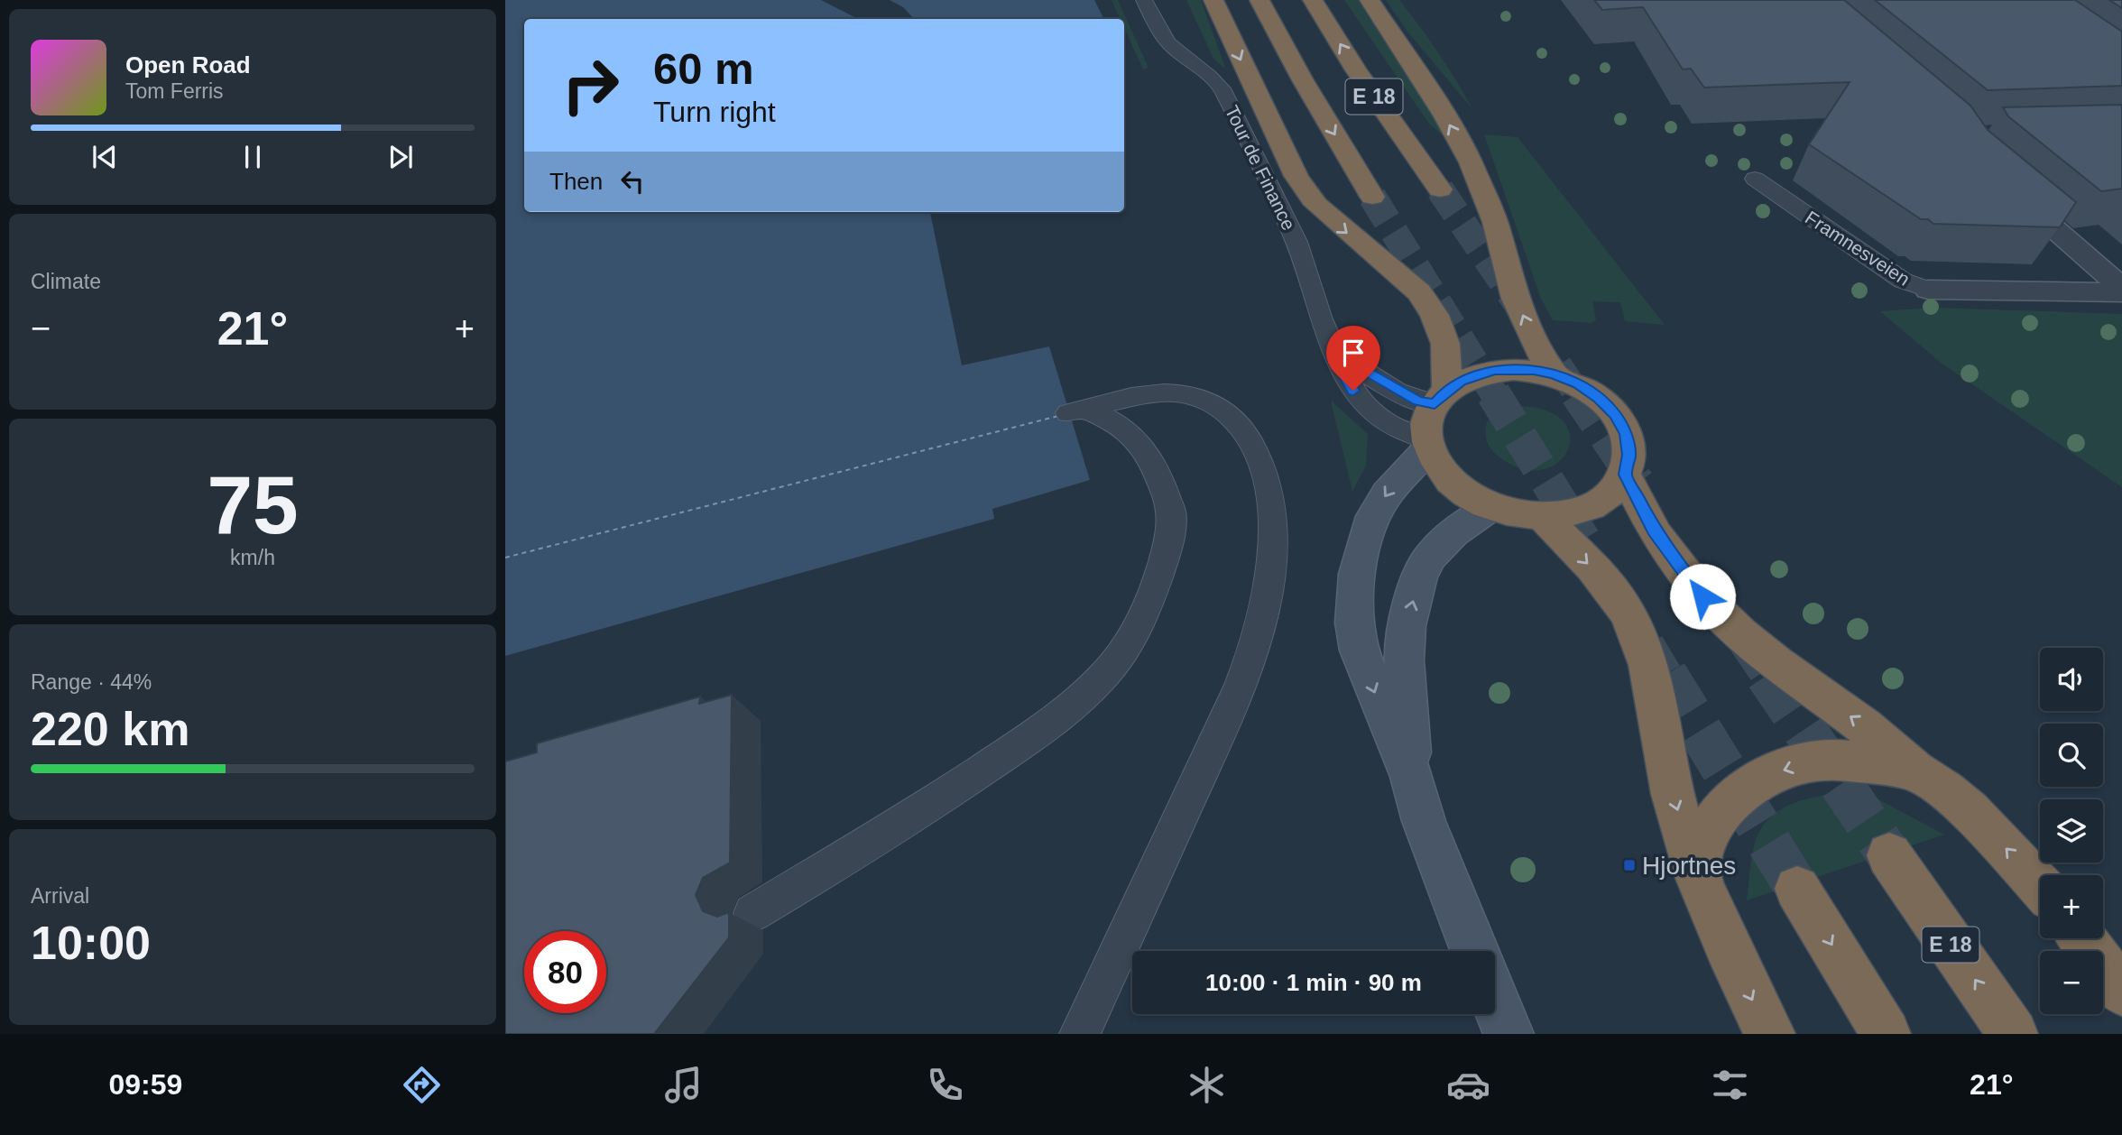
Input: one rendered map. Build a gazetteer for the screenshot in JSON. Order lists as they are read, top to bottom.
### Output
{
  "streets": {
    "highway": ["E 18"],
    "street": ["Framnesveien"],
    "lane": ["Tour de Finance"]
  },
  "places": {
    "transit": ["Hjortnes"]
  },
  "page": {
    "turn": ["60 m", "Turn right"],
    "song": ["Open Road", "Tom Ferris"],
    "then": "Then",
    "tile": [
      "Climate",
      ["75", "km/h"],
      ["Range · 44%", "220 km"],
      ["Arrival", "10:00"]
    ],
    "heat": ["−", "21°", "+"],
    "map_buttons": ["+", "−"],
    "limit": "80",
    "trip": "10:00 · 1 min · 90 m",
    "tabs": ["09:59", "21°"]
  }
}
